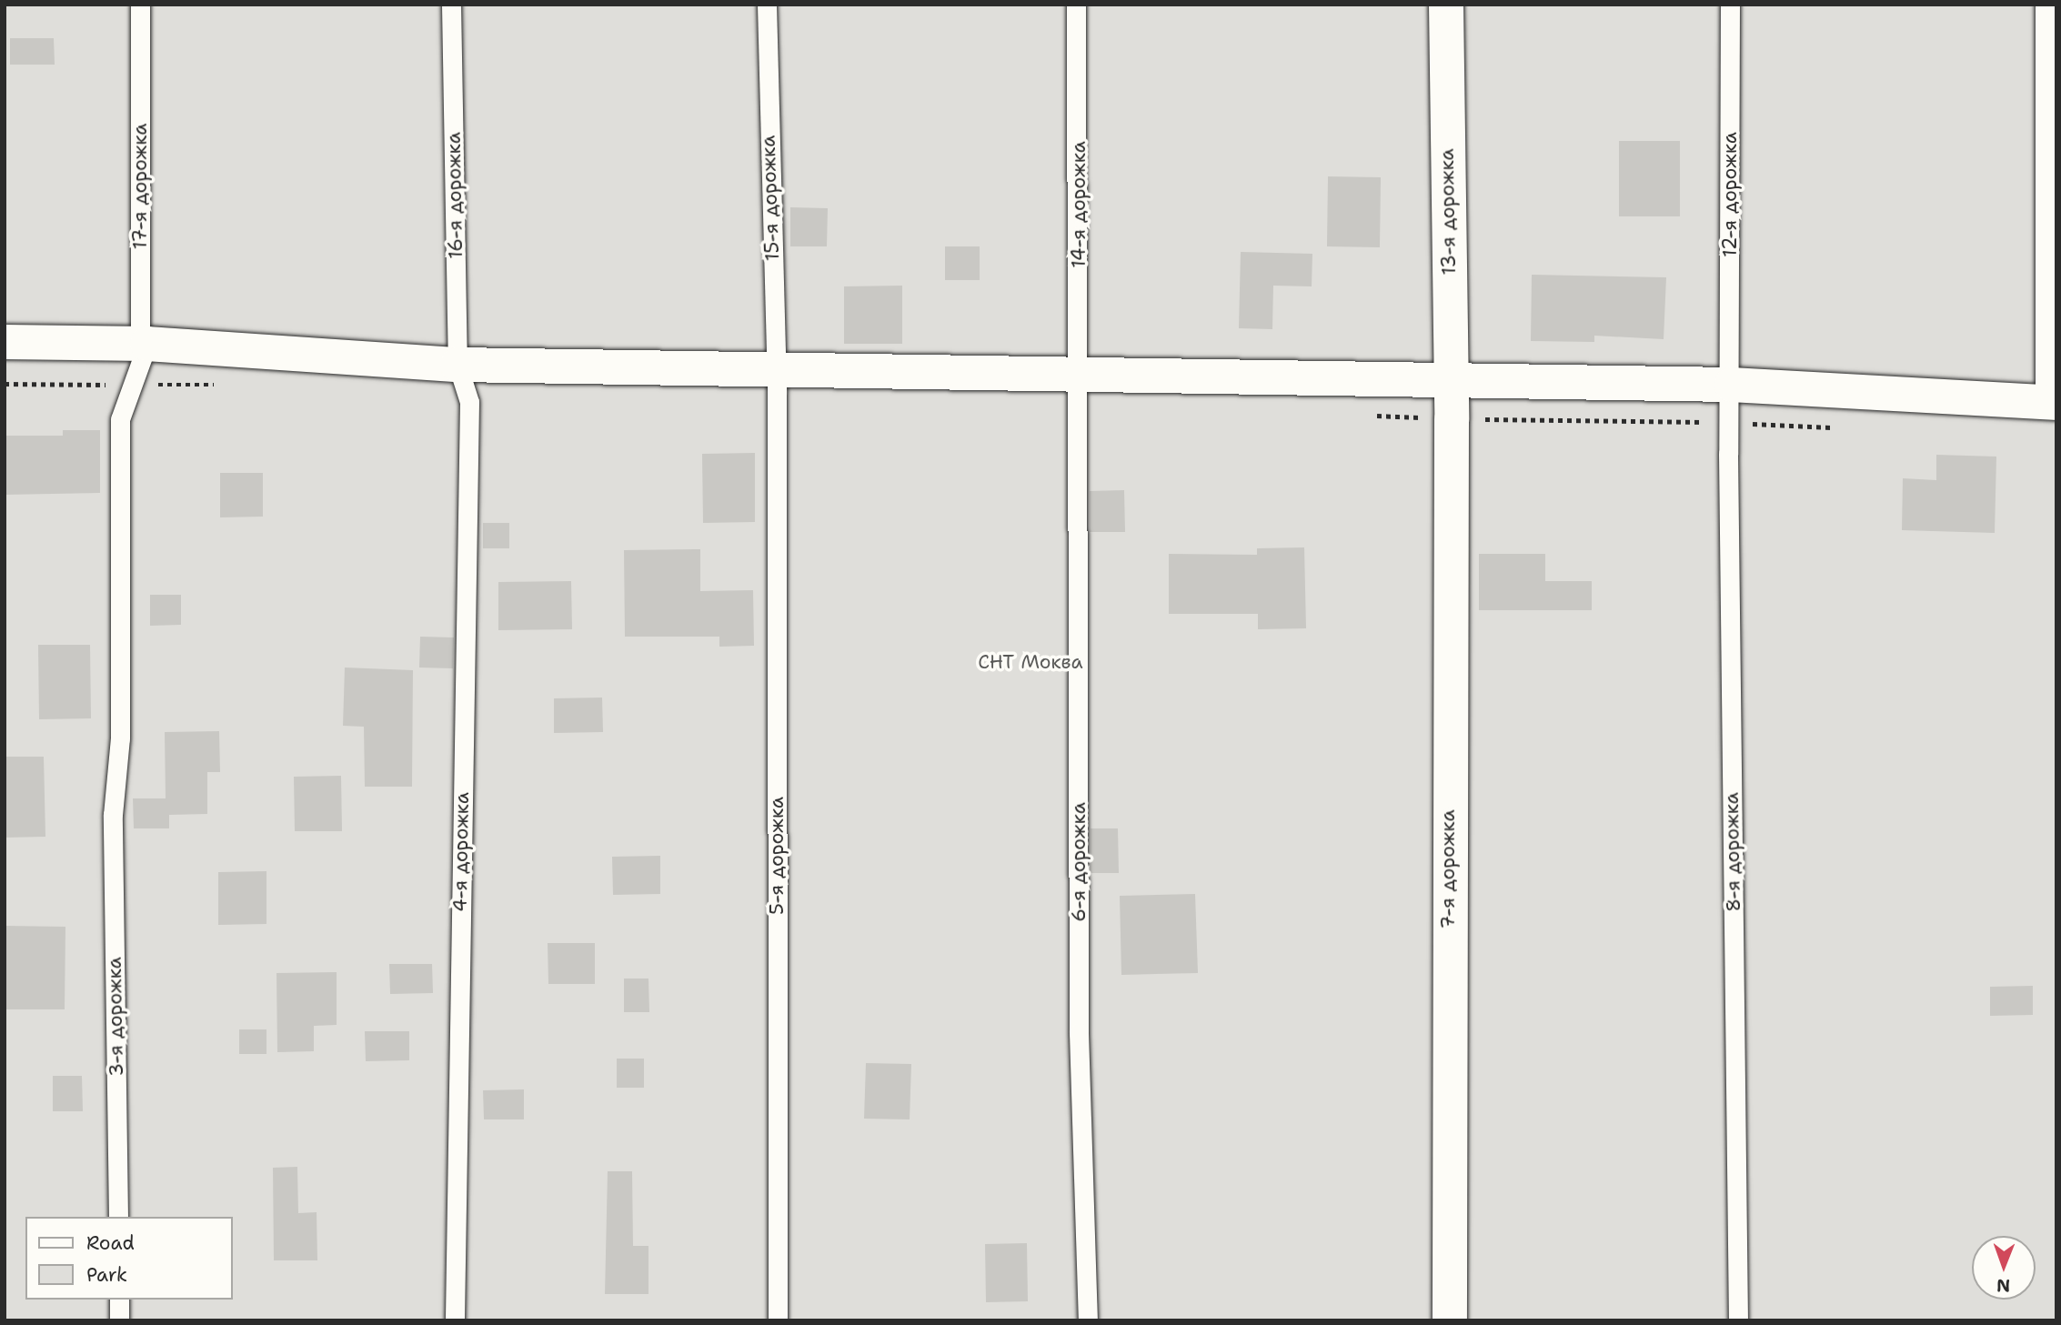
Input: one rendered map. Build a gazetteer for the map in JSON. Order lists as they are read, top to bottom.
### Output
{
  "streets": {
    "street": ["13-я дорожка", "7-я дорожка"],
    "lane": [
      "17-я дорожка",
      "12-я дорожка",
      "16-я дорожка",
      "15-я дорожка",
      "14-я дорожка",
      "4-я дорожка",
      "8-я дорожка",
      "5-я дорожка",
      "6-я дорожка",
      "3-я дорожка"
    ]
  },
  "crossings": [
    ["17-я дорожка", "3-я дорожка"],
    ["12-я дорожка", "8-я дорожка"],
    ["16-я дорожка", "4-я дорожка"],
    ["15-я дорожка", "5-я дорожка"],
    ["14-я дорожка", "6-я дорожка"],
    ["13-я дорожка", "7-я дорожка"]
  ],
  "parks": ["СНТ Моква"],
  "legend": ["Road", "Park"],
  "north": "bottom"
}
